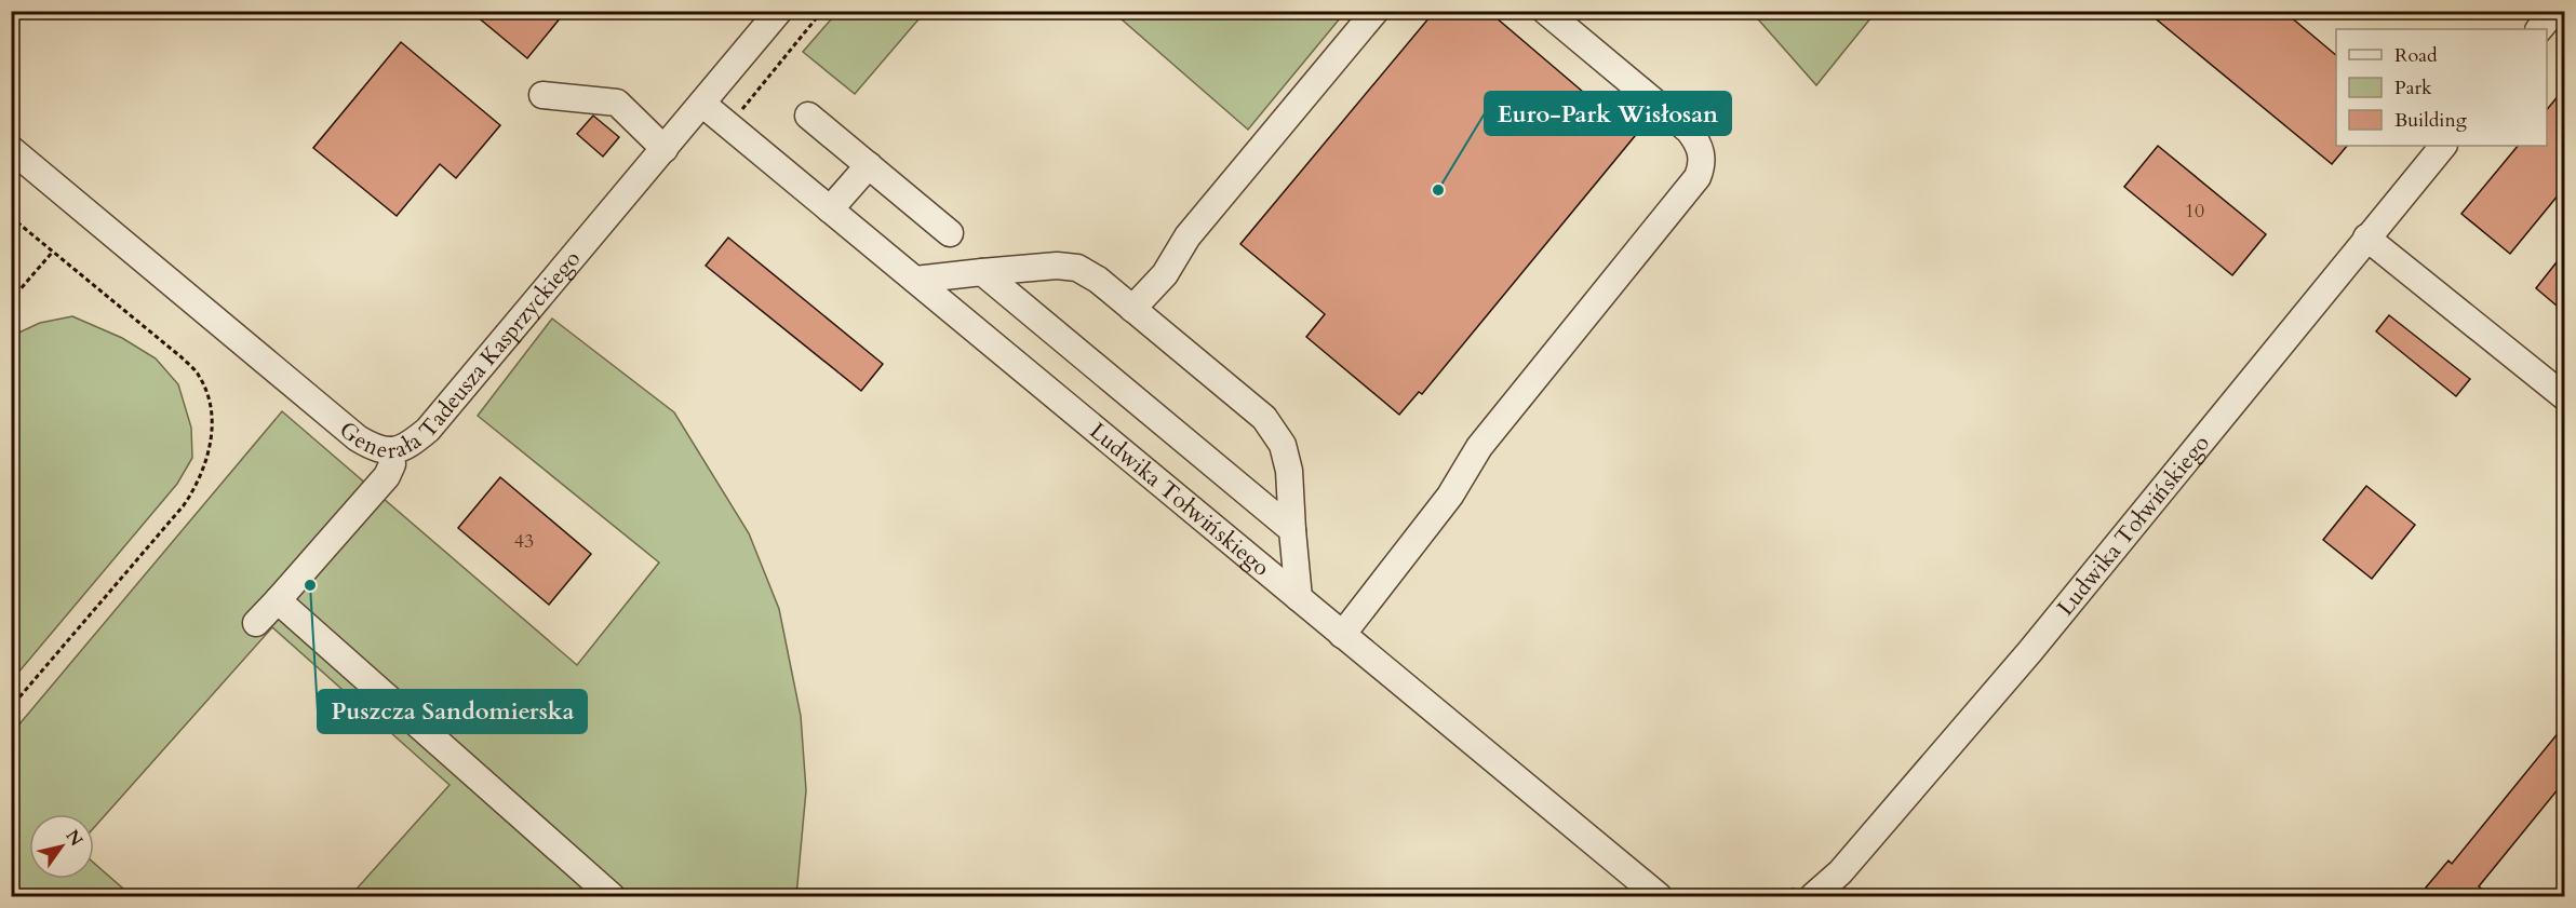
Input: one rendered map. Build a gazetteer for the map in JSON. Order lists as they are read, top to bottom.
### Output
{
  "streets": {
    "street": ["Generała Tadeusza Kasprzyckiego", "Ludwika Tołwińskiego"]
  },
  "crossings": [
    ["Generała Tadeusza Kasprzyckiego", "Ludwika Tołwińskiego"]
  ],
  "places": ["Euro-Park Wisłosan", "Puszcza Sandomierska"],
  "house_numbers": ["10", "43"],
  "legend": ["Road", "Park", "Building"],
  "north": "top right"
}
